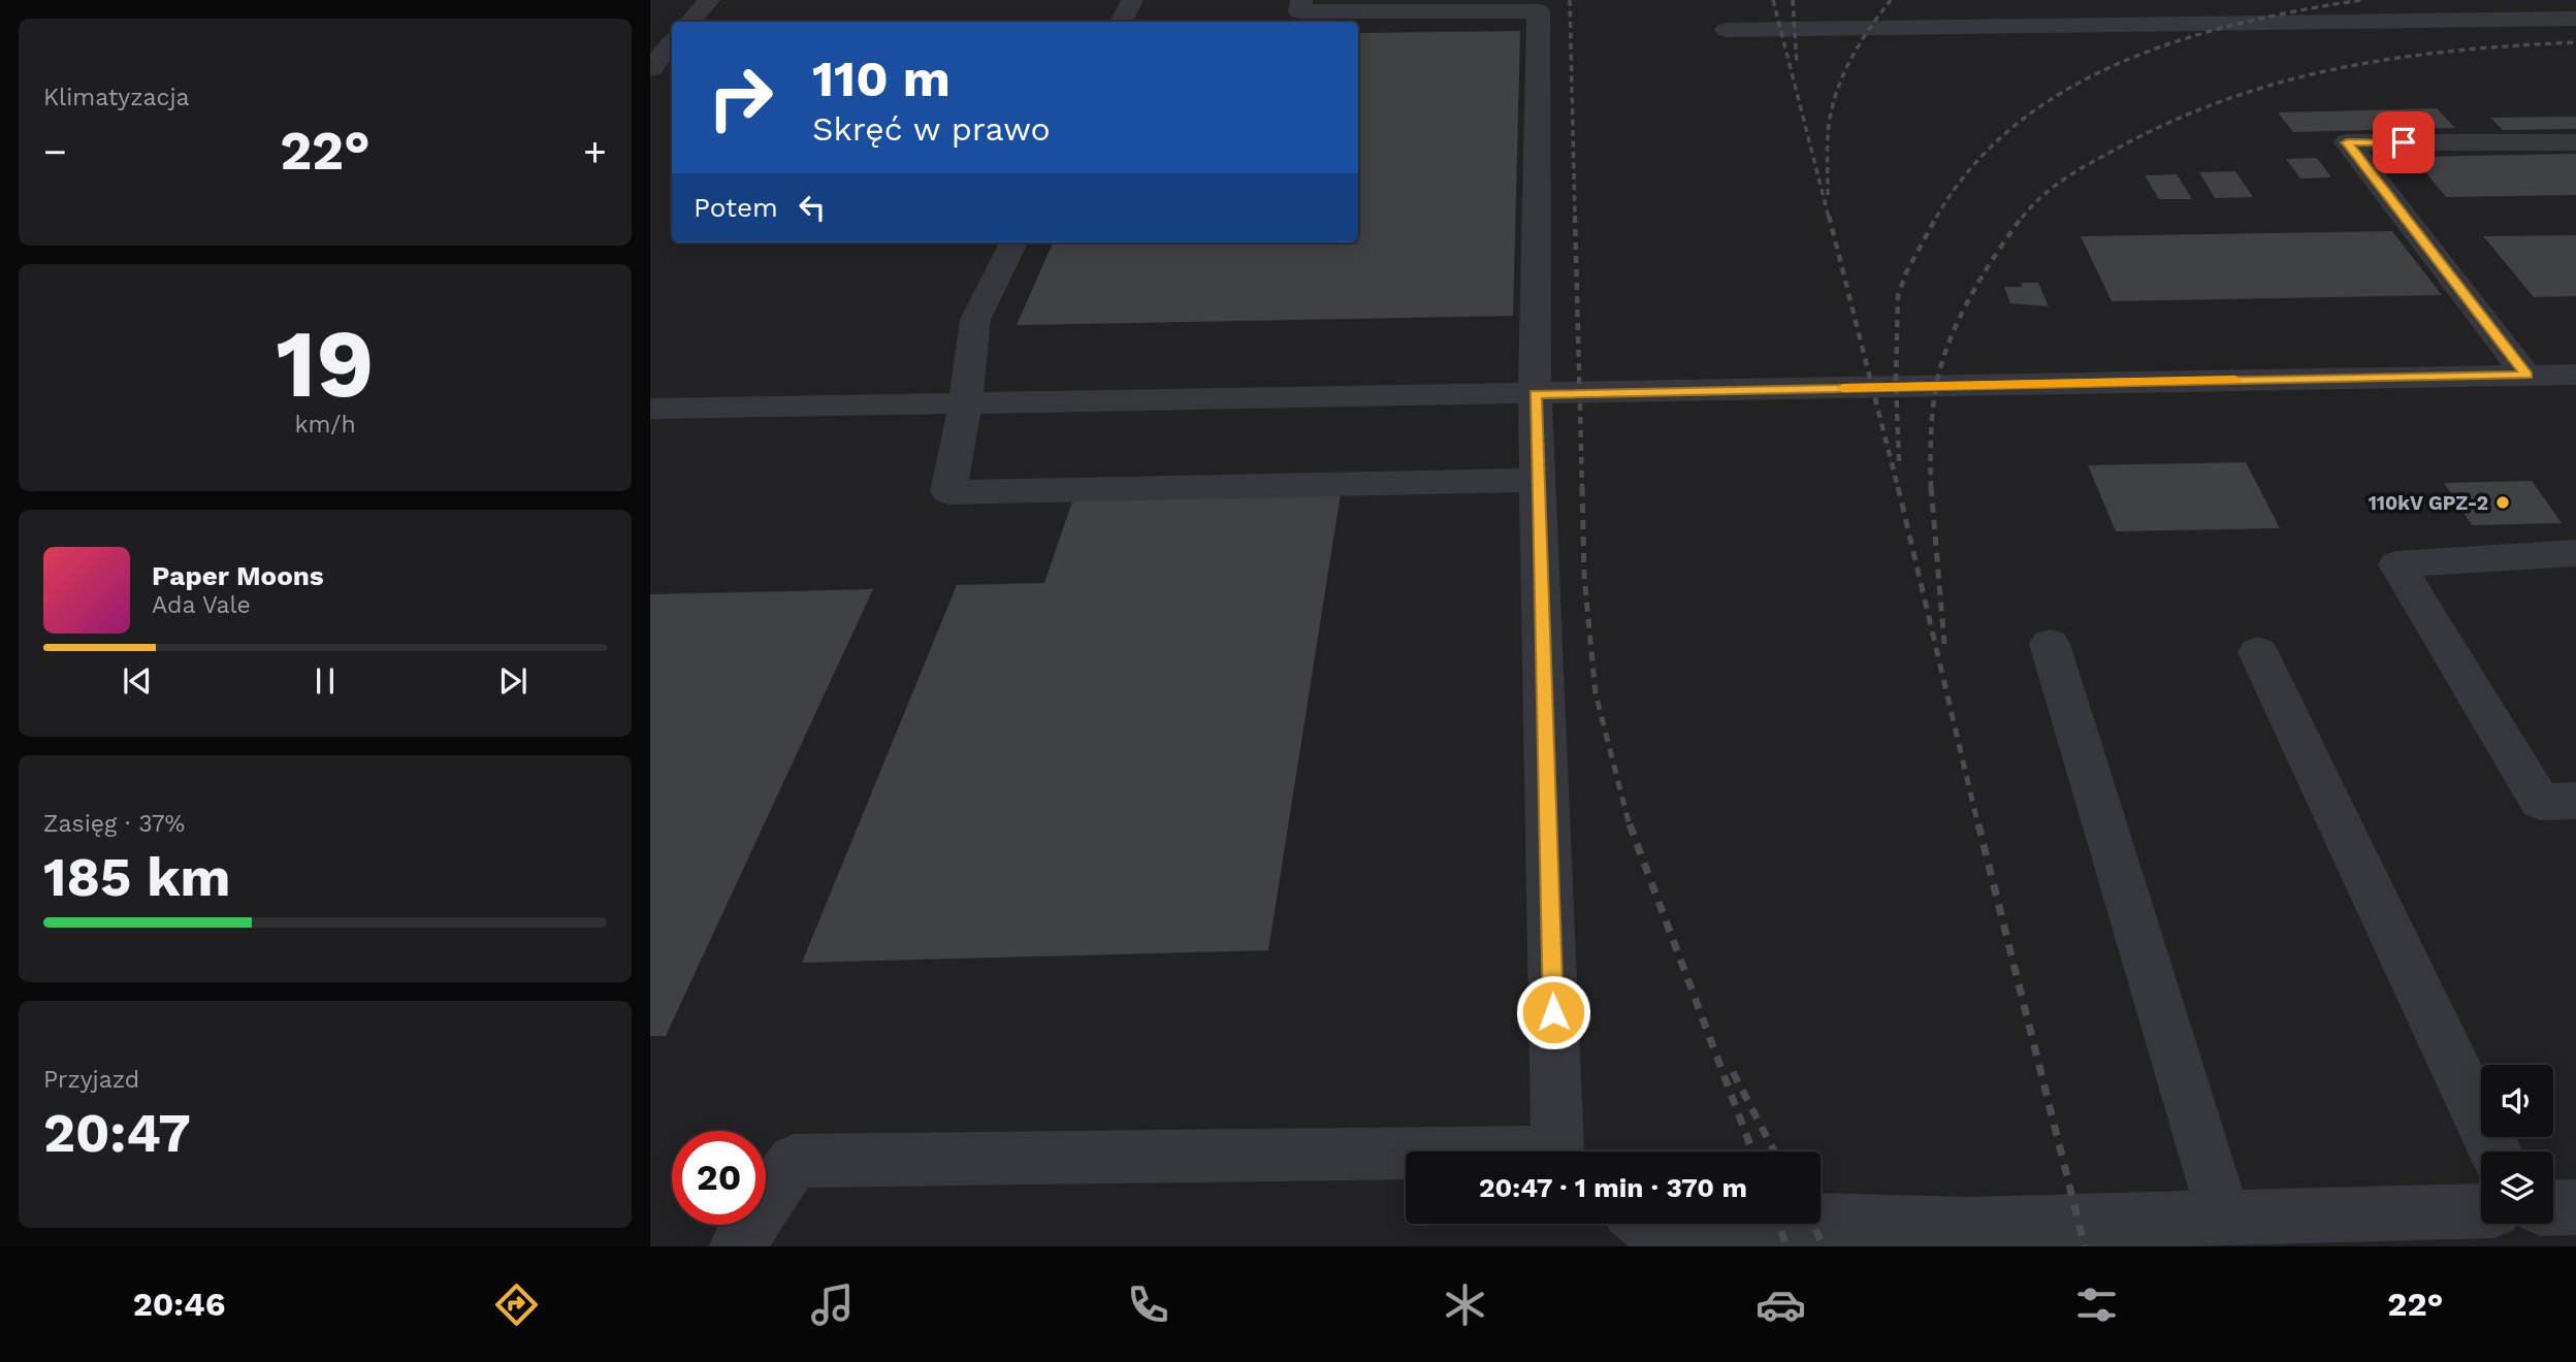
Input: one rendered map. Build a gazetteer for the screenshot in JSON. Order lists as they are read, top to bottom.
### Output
{
  "places": ["110kV GPZ-2"],
  "page": {
    "tile": [
      "Klimatyzacja",
      ["19", "km/h"],
      ["Zasięg · 37%", "185 km"],
      ["Przyjazd", "20:47"]
    ],
    "turn": ["110 m", "Skręć w prawo"],
    "heat": ["−", "22°", "+"],
    "then": "Potem",
    "song": ["Paper Moons", "Ada Vale"],
    "limit": "20",
    "trip": "20:47 · 1 min · 370 m",
    "tabs": ["20:46", "22°"]
  }
}
